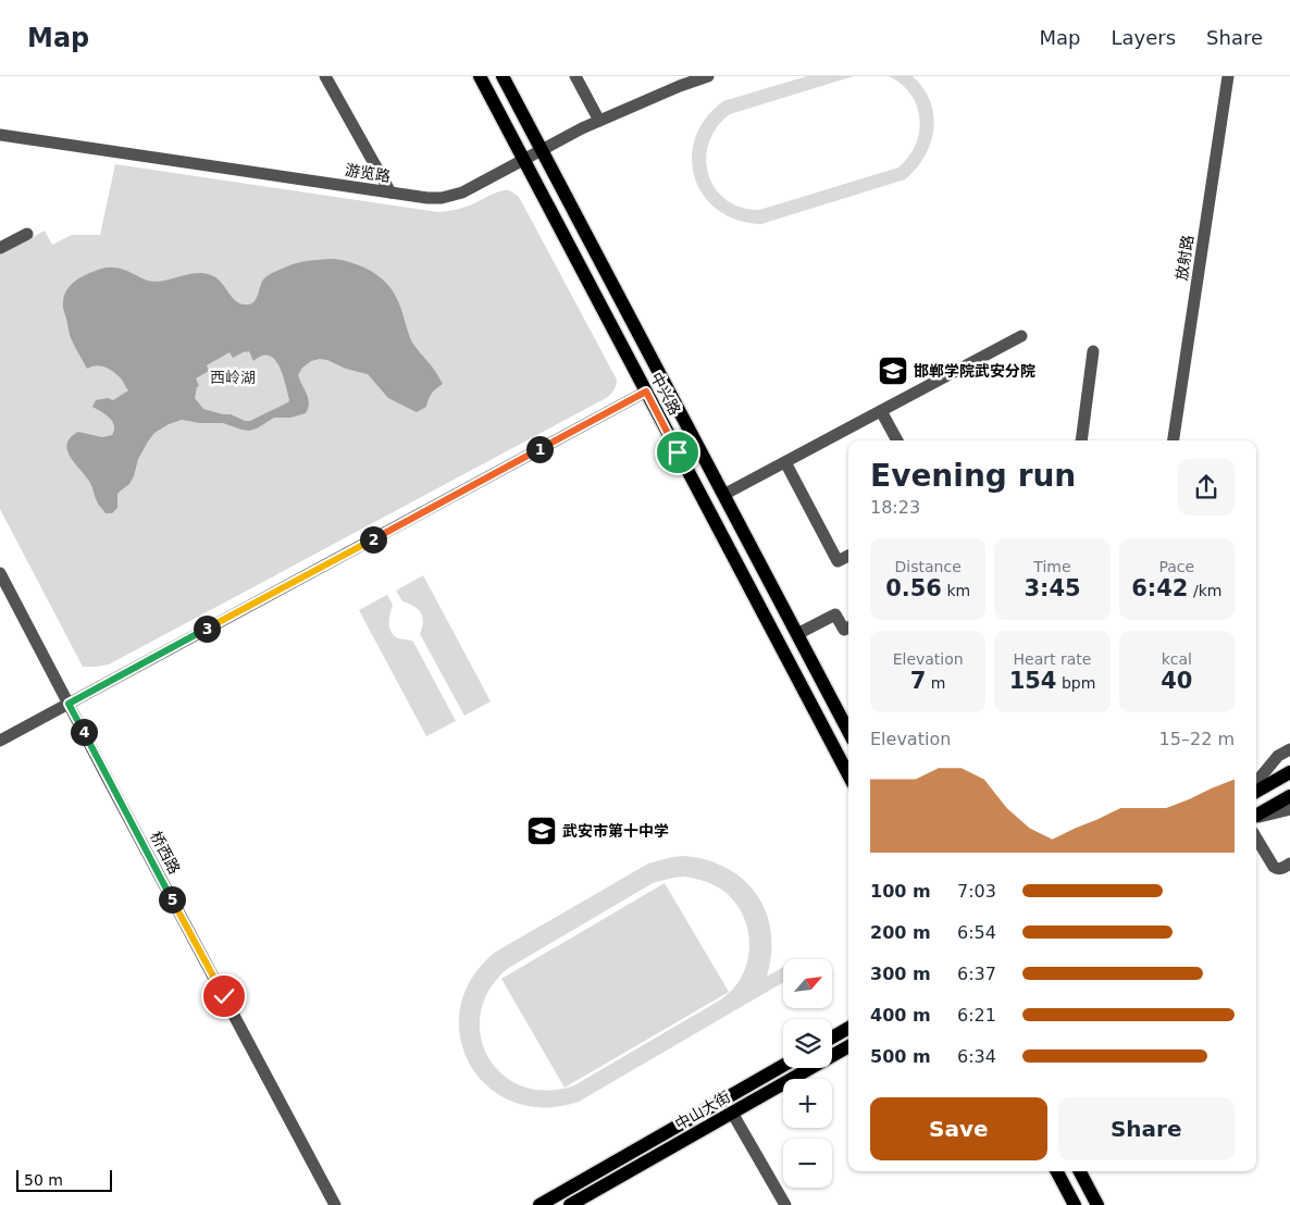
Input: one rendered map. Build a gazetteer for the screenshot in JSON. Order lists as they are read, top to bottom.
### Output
{
  "streets": {
    "main road": ["中兴路", "中山大街"],
    "street": ["游览路", "放射路", "桥西路"]
  },
  "crossings": [
    ["游览路", "中兴路"]
  ],
  "parks": ["西岭湖"],
  "places": {
    "school or university": ["邯郸学院武安分院", "武安市第十中学"]
  },
  "scale_bar": "50 m",
  "north": "top right",
  "page": {
    "header": "Map",
    "nav": ["Map", "Layers", "Share"],
    "pins": [
      "1",
      "2",
      "3",
      "4",
      "5"
    ],
    "heading": ["Evening run", "18:23"],
    "stats": [
      ["Distance", "0.56 km"],
      ["Time", "3:45"],
      ["Pace", "6:42 /km"],
      ["Elevation", "7 m"],
      ["Heart rate", "154 bpm"],
      ["kcal", "40"]
    ],
    "chart": ["Elevation", "15–22 m"],
    "list": [
      {
        "name": "100 m",
        "note": "7:03"
      },
      {
        "name": "200 m",
        "note": "6:54"
      },
      {
        "name": "300 m",
        "note": "6:37"
      },
      {
        "name": "400 m",
        "note": "6:21"
      },
      {
        "name": "500 m",
        "note": "6:34"
      }
    ],
    "map_buttons": ["+", "−"],
    "buttons": ["Save", "Share"],
    "scale": "50 m"
  }
}
